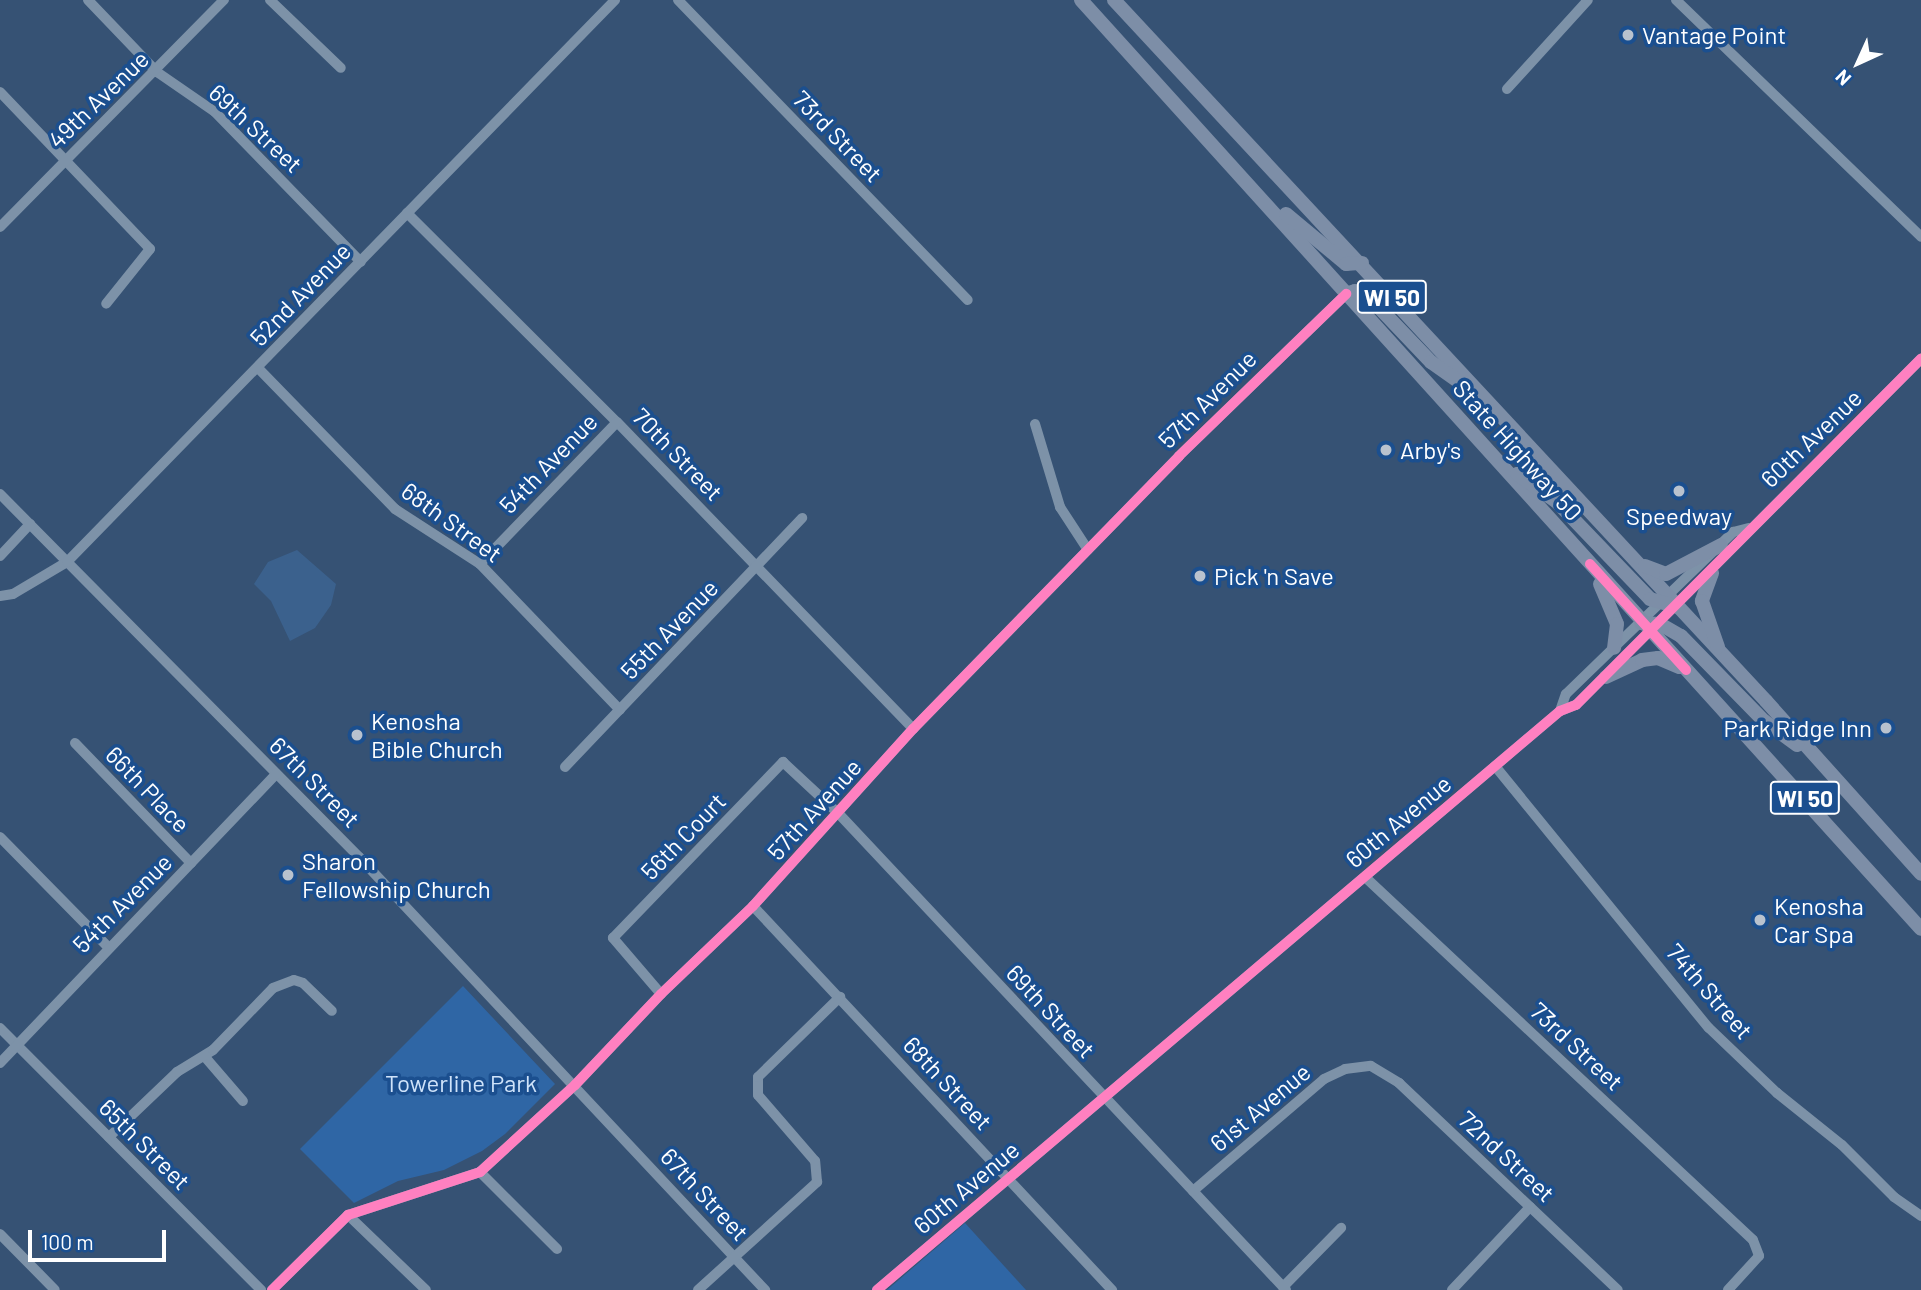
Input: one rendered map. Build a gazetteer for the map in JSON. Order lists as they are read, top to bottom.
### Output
{
  "streets": {
    "main road": ["WI 50", "State Highway 50"],
    "street": [
      "49th Avenue",
      "69th Street",
      "73rd Street",
      "52nd Avenue",
      "57th Avenue",
      "60th Avenue",
      "70th Street",
      "54th Avenue",
      "68th Street",
      "55th Avenue",
      "67th Street",
      "66th Place",
      "56th Court",
      "74th Street",
      "61st Avenue",
      "65th Street",
      "72nd Street"
    ]
  },
  "crossings": [
    ["49th Avenue", "69th Street"],
    ["69th Street", "52nd Avenue"],
    ["69th Street", "57th Avenue"],
    ["69th Street", "60th Avenue"],
    ["69th Street", "56th Court"],
    ["69th Street", "61st Avenue"],
    ["73rd Street", "60th Avenue"],
    ["52nd Avenue", "70th Street"],
    ["52nd Avenue", "68th Street"],
    ["52nd Avenue", "67th Street"],
    ["57th Avenue", "State Highway 50"],
    ["57th Avenue", "70th Street"],
    ["57th Avenue", "68th Street"],
    ["57th Avenue", "67th Street"],
    ["57th Avenue", "56th Court"],
    ["60th Avenue", "State Highway 50"],
    ["60th Avenue", "68th Street"],
    ["60th Avenue", "74th Street"],
    ["70th Street", "54th Avenue"],
    ["70th Street", "55th Avenue"],
    ["54th Avenue", "68th Street"],
    ["54th Avenue", "67th Street"],
    ["54th Avenue", "66th Place"],
    ["54th Avenue", "65th Street"],
    ["68th Street", "55th Avenue"],
    ["61st Avenue", "72nd Street"]
  ],
  "parks": ["Towerline Park"],
  "places": [
    "Vantage Point",
    "Arby's",
    "Speedway",
    "Pick 'n Save",
    "Park Ridge Inn",
    "Kenosha Bible Church",
    "Sharon Fellowship Church",
    "Kenosha Car Spa"
  ],
  "scale_bar": "100 m",
  "north": "bottom left"
}
